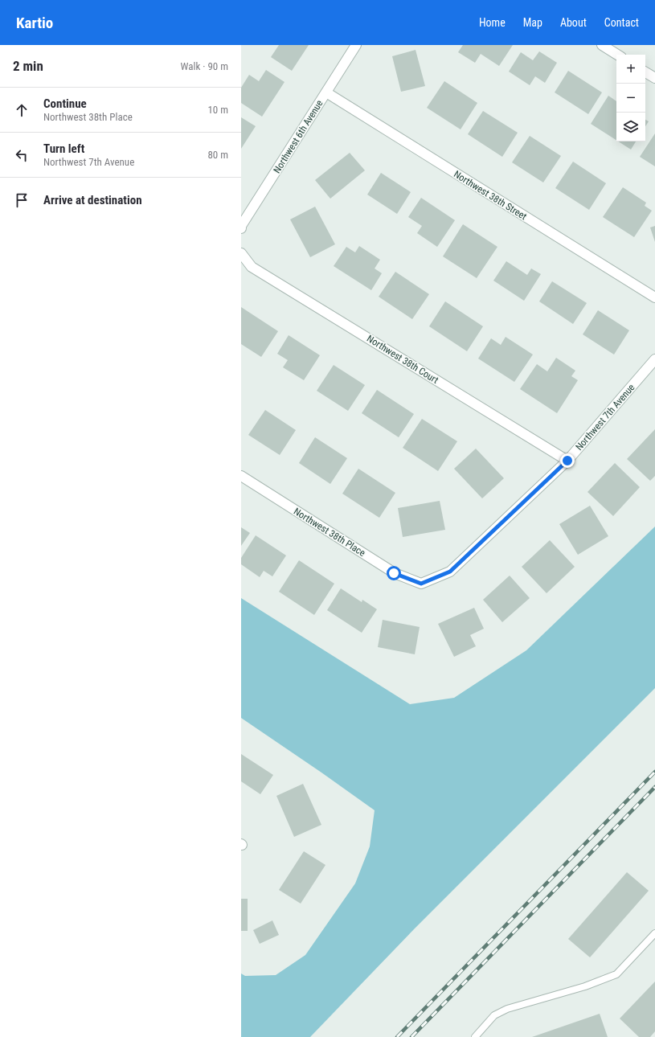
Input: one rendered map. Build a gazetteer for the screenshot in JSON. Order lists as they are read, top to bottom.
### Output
{
  "streets": {
    "street": [
      "Northwest 6th Avenue",
      "Northwest 38th Street",
      "Northwest 38th Court",
      "Northwest 7th Avenue",
      "Northwest 38th Place"
    ]
  },
  "crossings": [
    ["Northwest 6th Avenue", "Northwest 38th Street"],
    ["Northwest 38th Court", "Northwest 7th Avenue"],
    ["Northwest 7th Avenue", "Northwest 38th Place"]
  ],
  "page": {
    "header": "Kartio",
    "nav": [
      "Home",
      "Map",
      "About",
      "Contact"
    ],
    "heading": ["2 min", "Walk · 90 m"],
    "map_buttons": ["+", "−"],
    "list": [
      ["Continue", "Northwest 38th Place", "10 m"],
      ["Turn left", "Northwest 7th Avenue", "80 m"],
      "Arrive at destination"
    ]
  }
}
